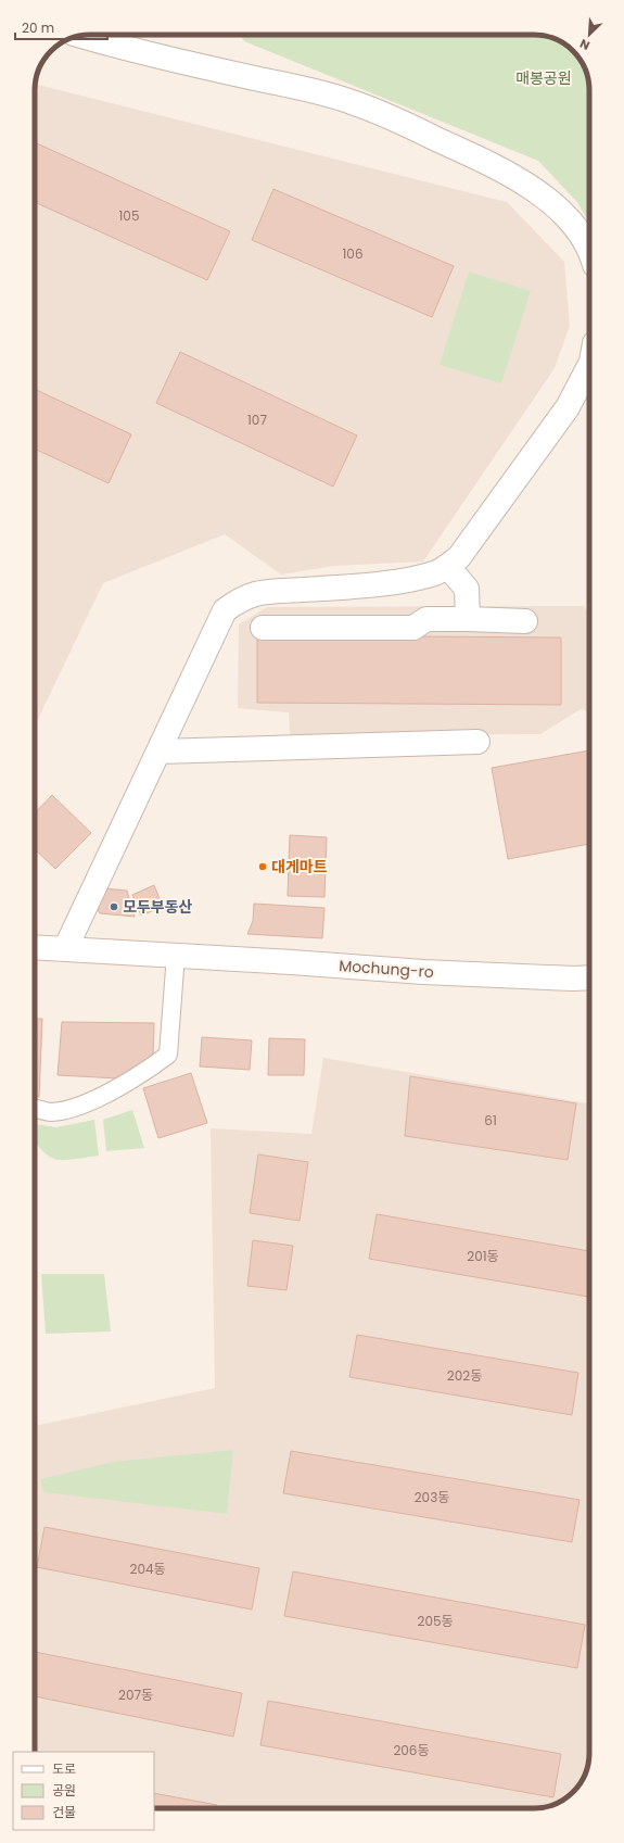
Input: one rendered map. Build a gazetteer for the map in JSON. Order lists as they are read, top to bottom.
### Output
{
  "streets": {
    "street": ["Mochung-ro"]
  },
  "parks": ["매봉공원"],
  "places": ["대게마트", "모두부동산"],
  "house_numbers": [
    "105",
    "106",
    "107",
    "61",
    "201동",
    "202동",
    "203동",
    "204동",
    "205동",
    "207동",
    "206동"
  ],
  "legend": ["도로", "공원", "건물"],
  "scale_bar": "20 m",
  "north": "bottom left"
}
